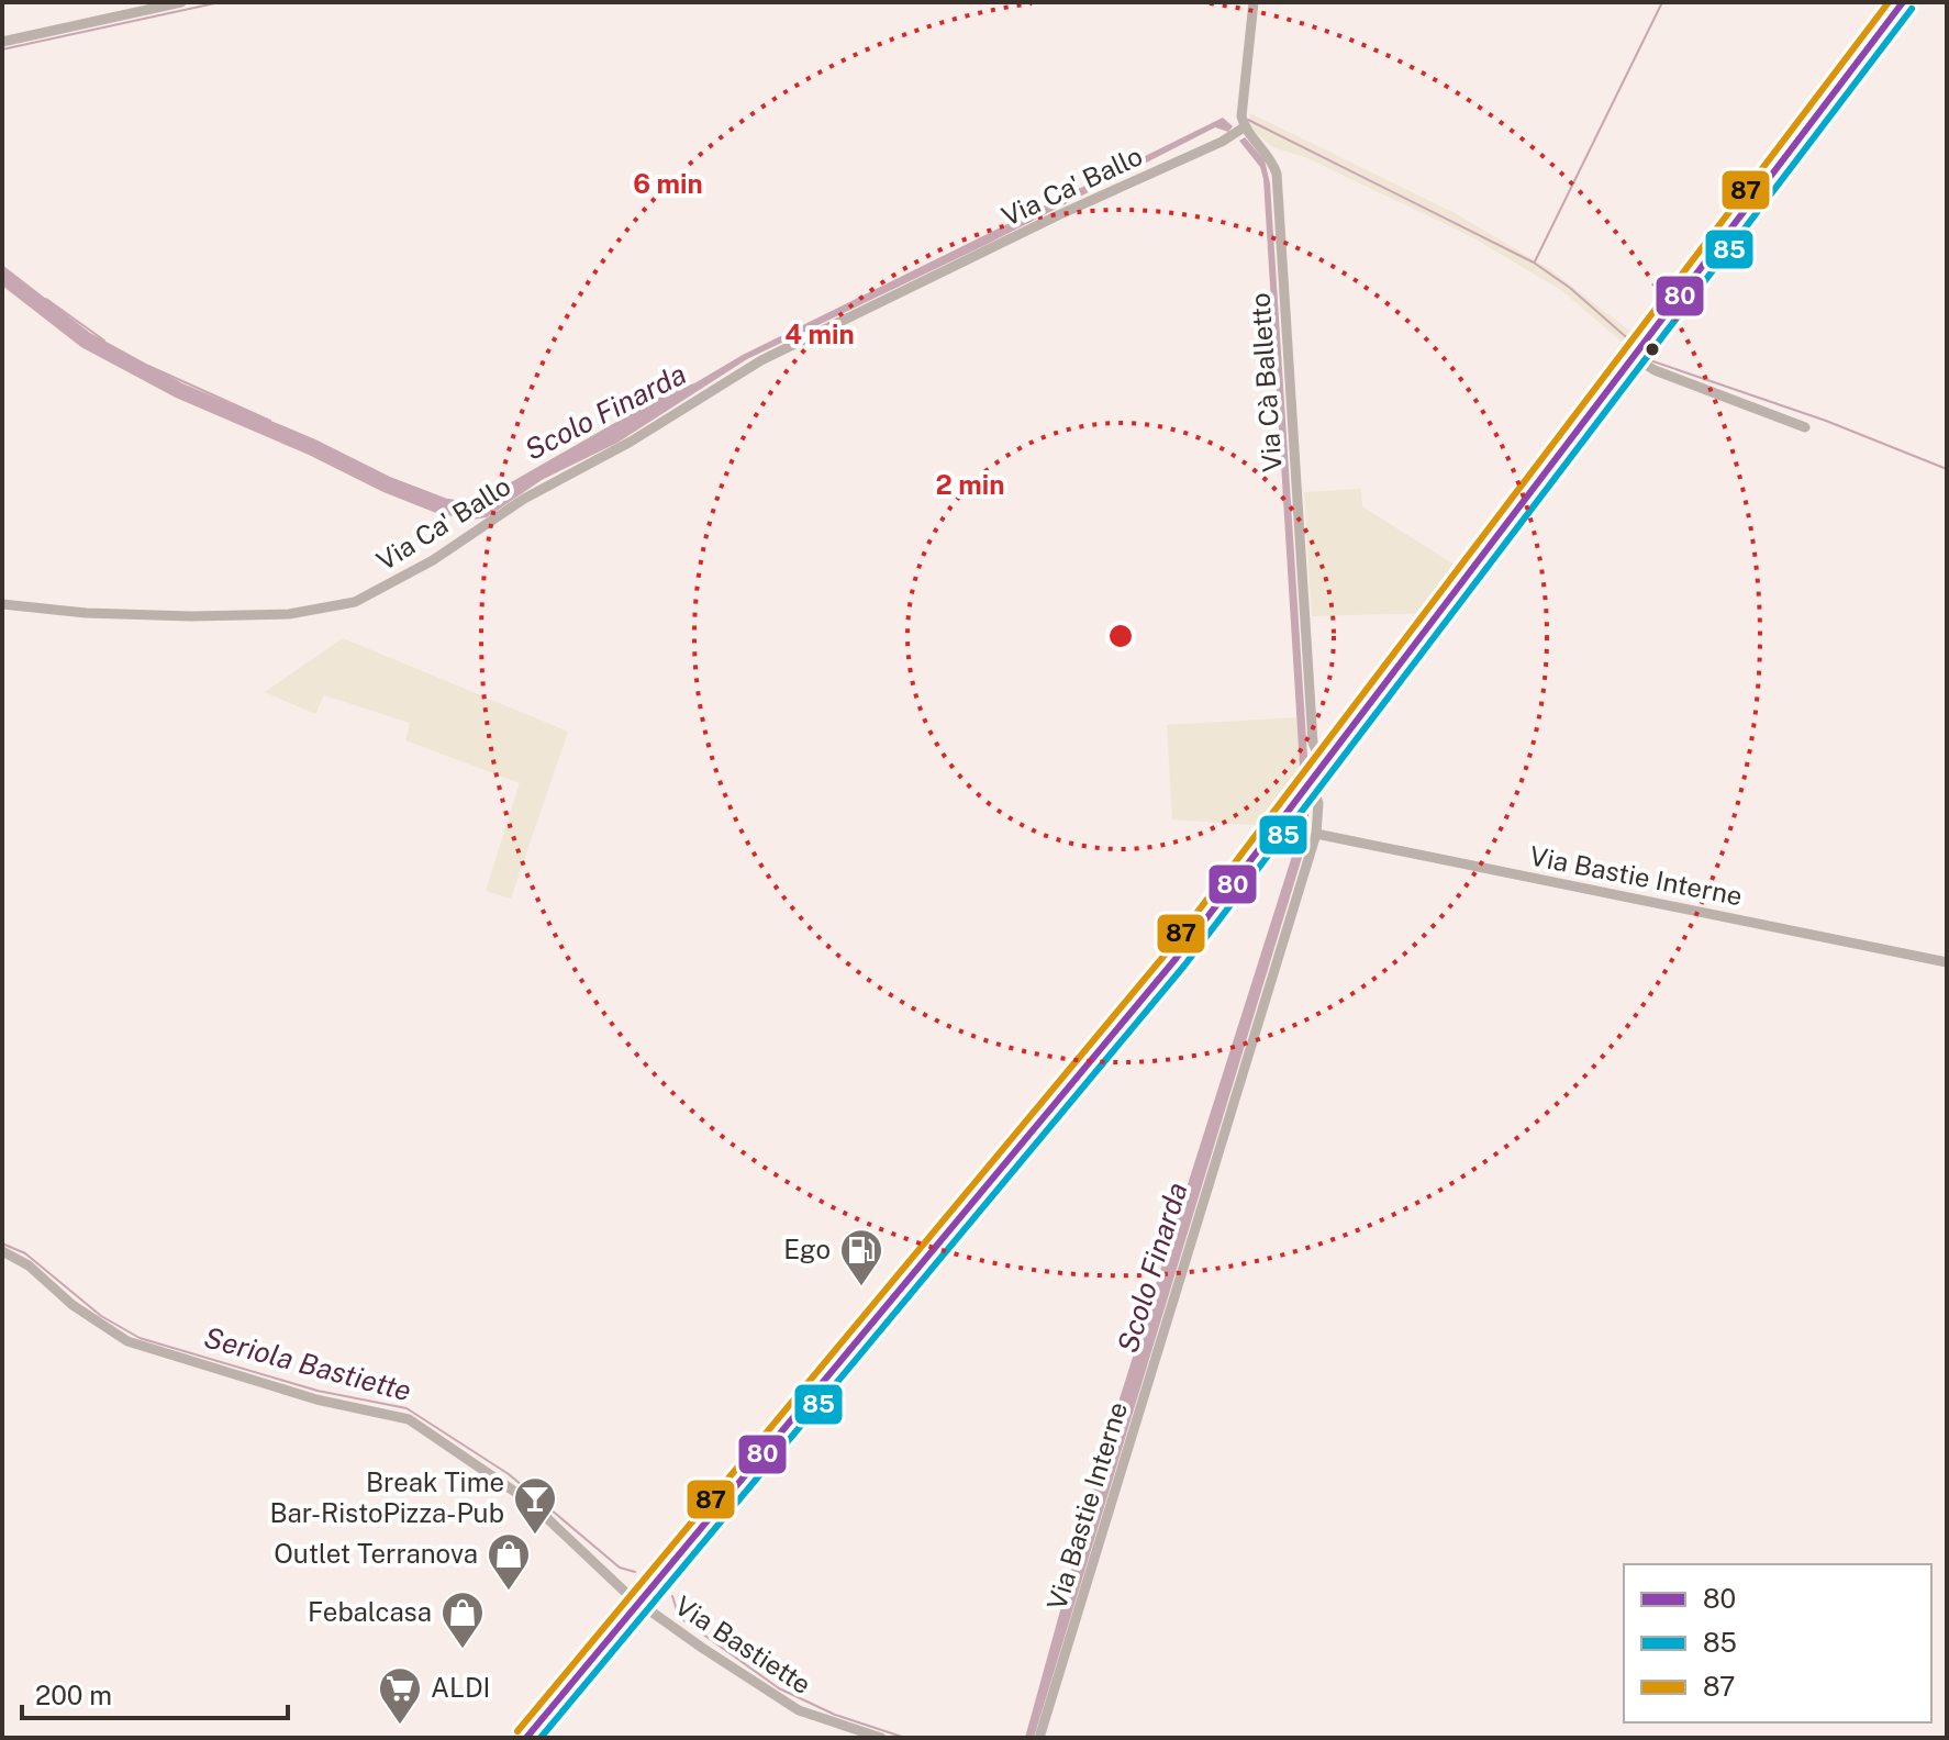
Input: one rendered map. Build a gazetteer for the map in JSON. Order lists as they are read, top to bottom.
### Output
{
  "streets": {
    "street": [
      "Via Ca' Ballo",
      "Via Cà Balletto",
      "Via Bastie Interne",
      "Via Bastiette"
    ]
  },
  "crossings": [
    ["Via Ca' Ballo", "Via Cà Balletto"]
  ],
  "water": ["Scolo Finarda", "Seriola Bastiette"],
  "places": {
    "fuel station": ["Ego"],
    "bar": ["Break Time Bar-RistoPizza-Pub"],
    "shop": ["Outlet Terranova", "Febalcasa"],
    "supermarket": ["ALDI"]
  },
  "lines": ["transit line 80", "transit line 87", "transit line 85"],
  "legend": ["80", "85", "87"],
  "scale_bar": "200 m",
  "rings": ["6 min", "4 min", "2 min"]
}
